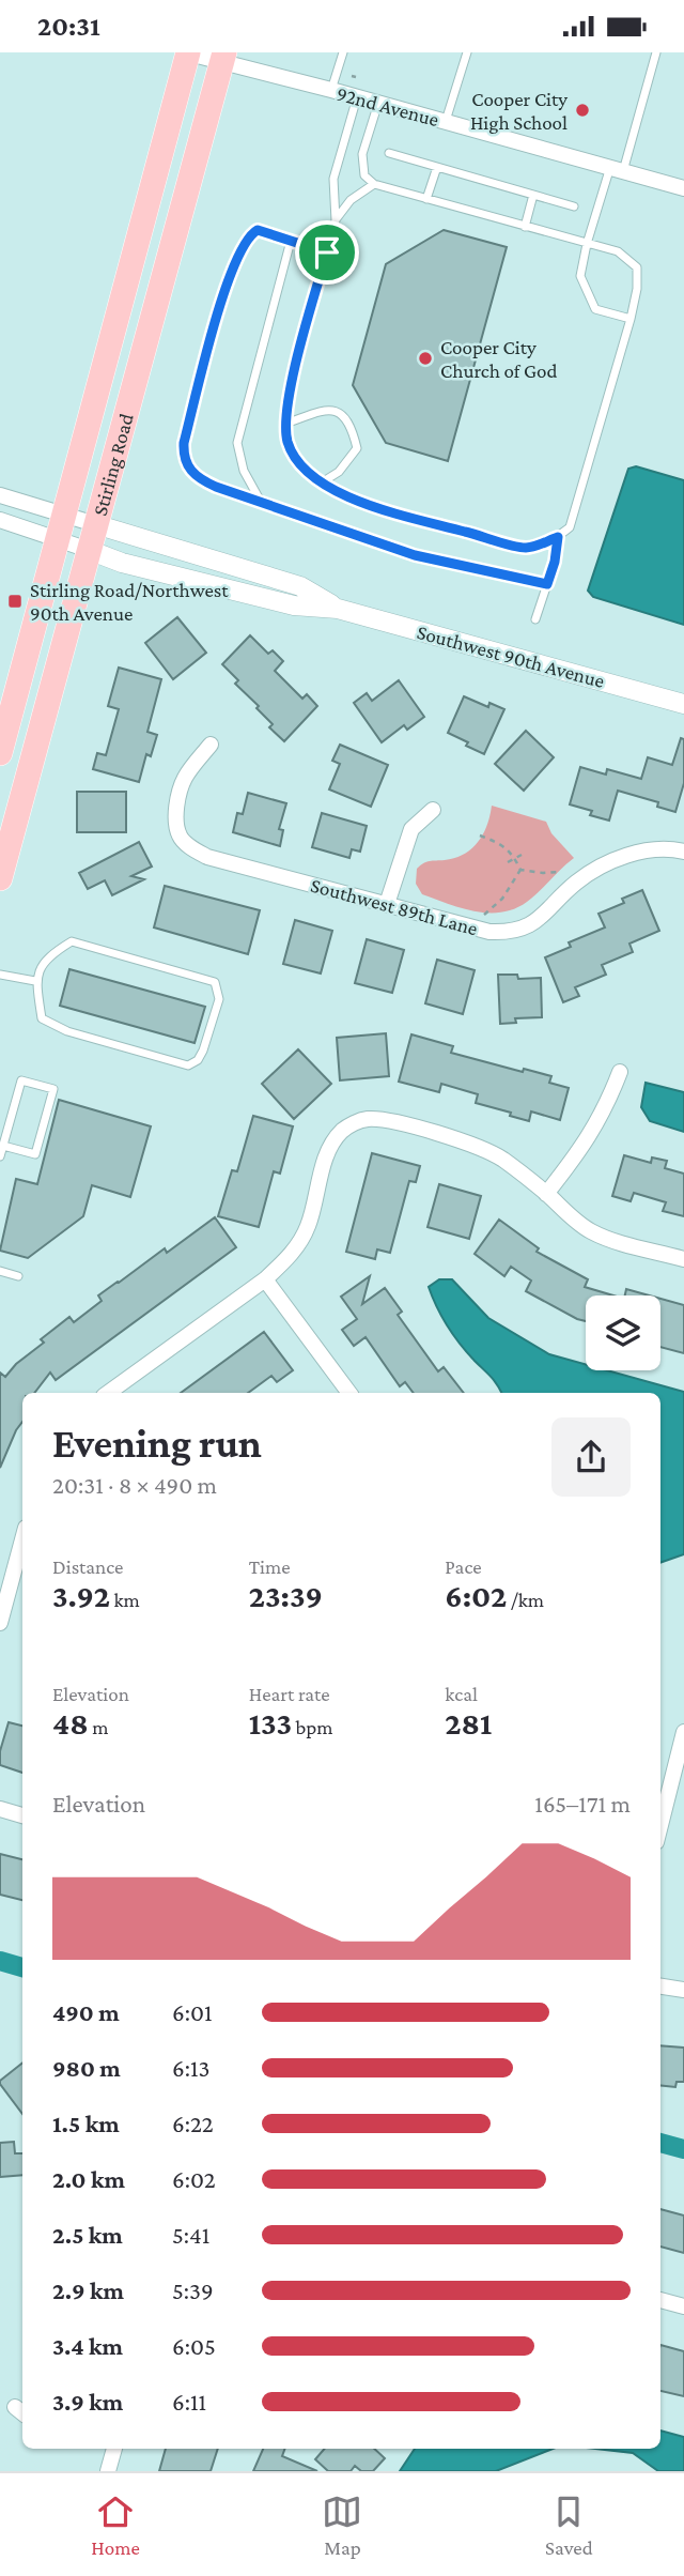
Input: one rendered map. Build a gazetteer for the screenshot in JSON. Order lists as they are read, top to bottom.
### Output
{
  "streets": {
    "main road": ["Stirling Road"],
    "street": ["92nd Avenue", "Southwest 90th Avenue", "Southwest 89th Lane"]
  },
  "crossings": [
    ["92nd Avenue", "Stirling Road"],
    ["Stirling Road", "Southwest 90th Avenue"]
  ],
  "places": {
    "other": ["Cooper City High School", "Cooper City Church of God"],
    "transit": ["Stirling Road/Northwest 90th Avenue"]
  },
  "page": {
    "status": "20:31",
    "heading": ["Evening run", "20:31 · 8 × 490 m"],
    "stats": [
      ["Distance", "3.92 km"],
      ["Time", "23:39"],
      ["Pace", "6:02 /km"],
      ["Elevation", "48 m"],
      ["Heart rate", "133 bpm"],
      ["kcal", "281"]
    ],
    "chart": ["Elevation", "165–171 m"],
    "list": [
      {
        "name": "490 m",
        "note": "6:01"
      },
      {
        "name": "980 m",
        "note": "6:13"
      },
      {
        "name": "1.5 km",
        "note": "6:22"
      },
      {
        "name": "2.0 km",
        "note": "6:02"
      },
      {
        "name": "2.5 km",
        "note": "5:41"
      },
      {
        "name": "2.9 km",
        "note": "5:39"
      },
      {
        "name": "3.4 km",
        "note": "6:05"
      },
      {
        "name": "3.9 km",
        "note": "6:11"
      }
    ],
    "tabs": ["Home", "Map", "Saved"]
  }
}
